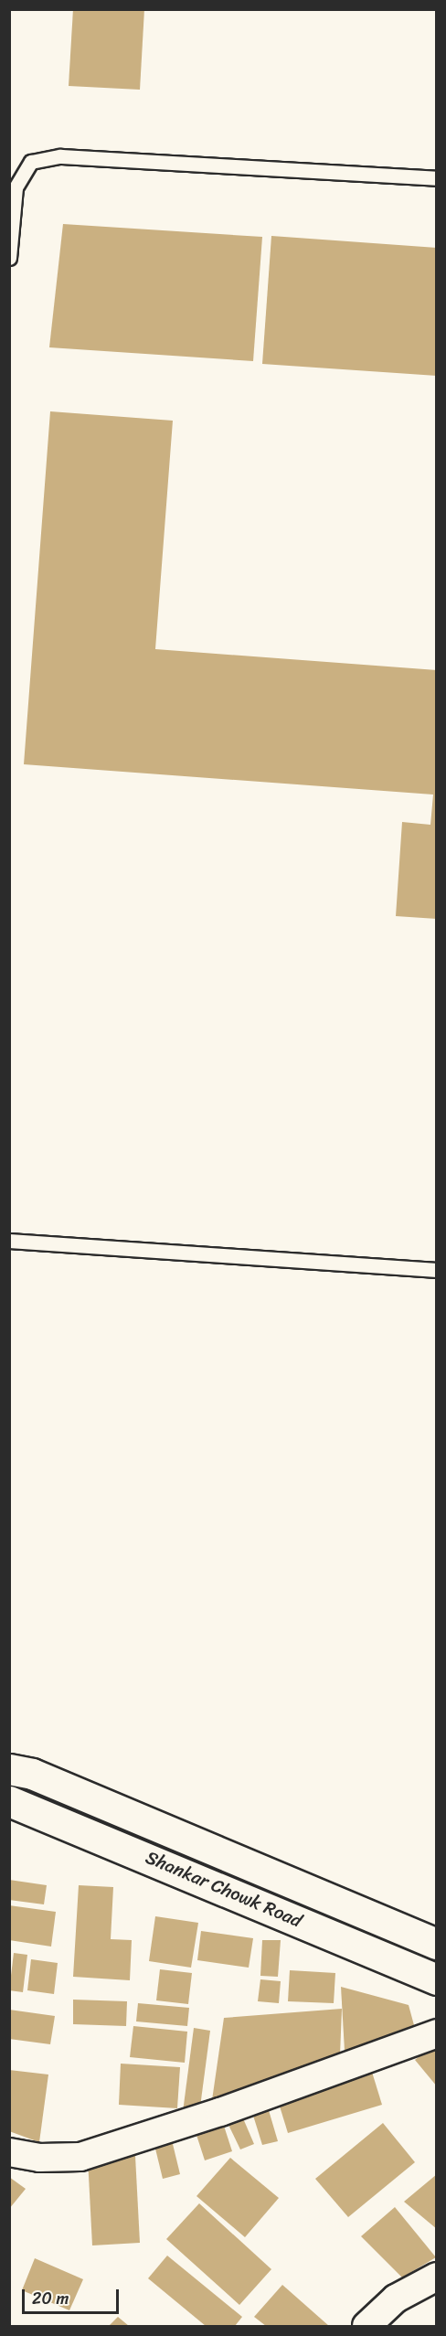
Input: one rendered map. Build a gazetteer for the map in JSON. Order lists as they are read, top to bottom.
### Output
{
  "streets": {
    "main road": ["Shankar Chowk Road"]
  },
  "scale_bar": "20 m"
}
